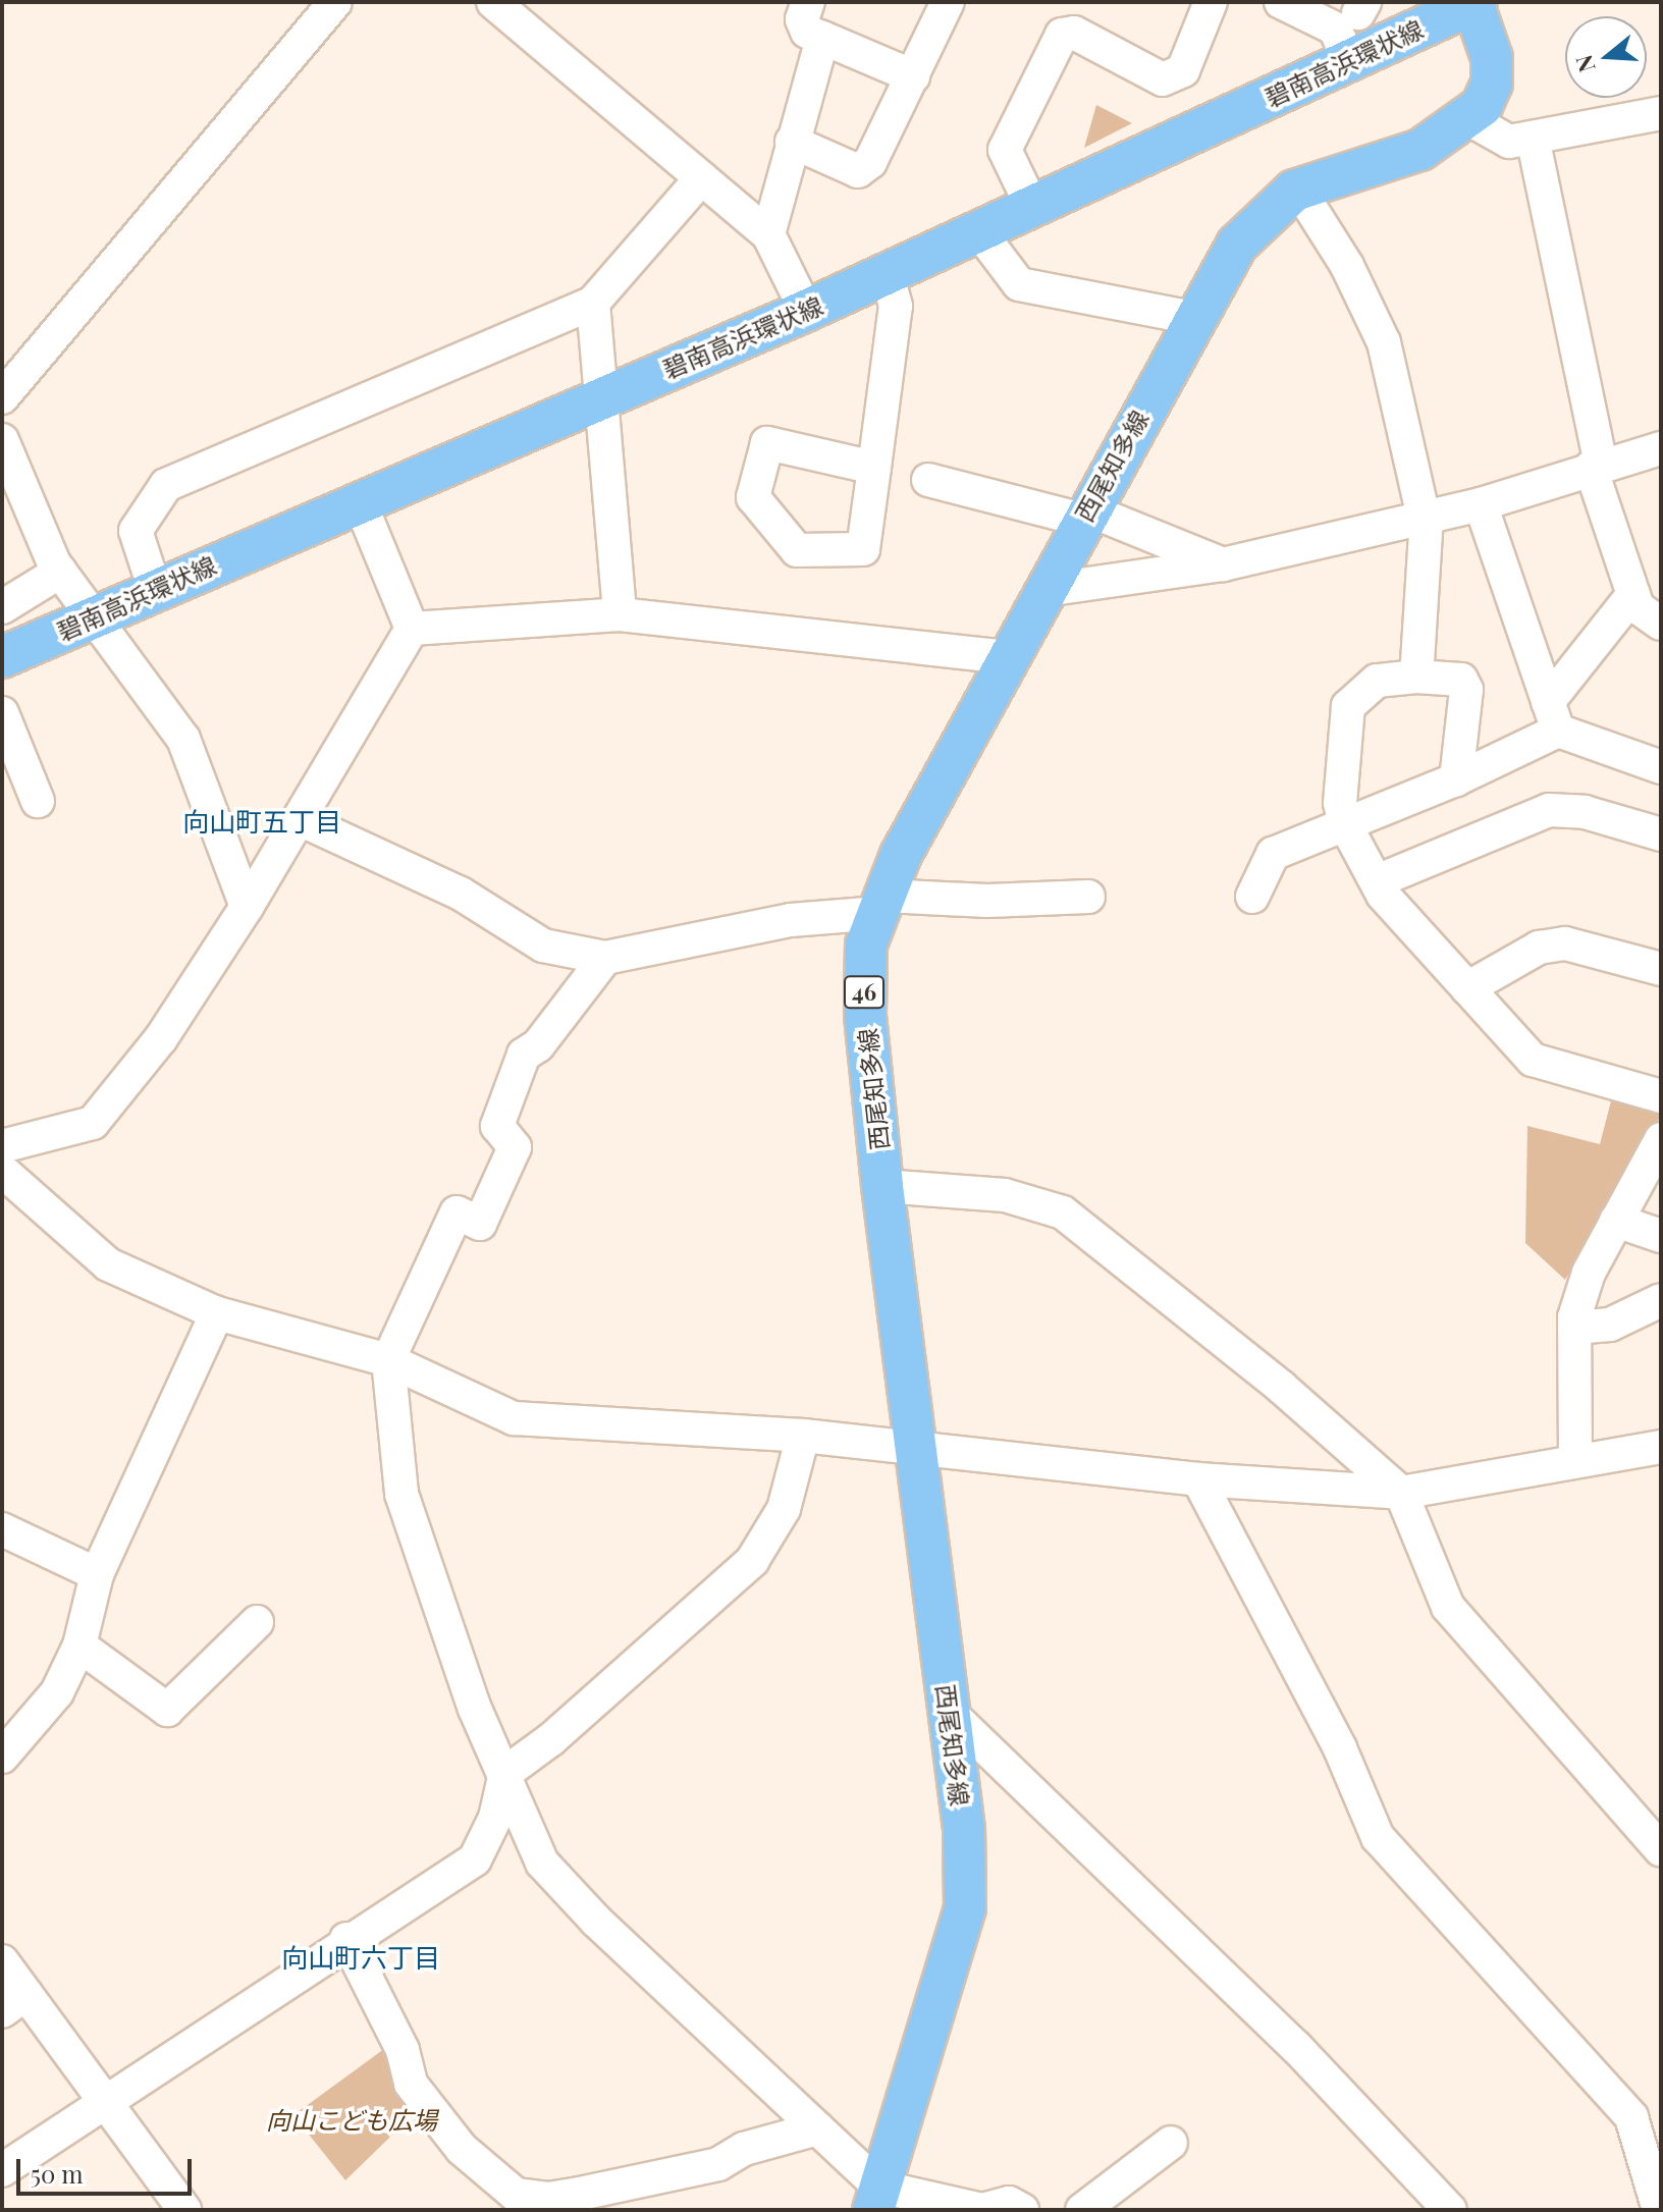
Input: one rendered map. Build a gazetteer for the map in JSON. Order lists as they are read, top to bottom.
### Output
{
  "streets": {
    "main road": ["碧南高浜環状線", "西尾知多線", "46"]
  },
  "crossings": [
    ["碧南高浜環状線", "西尾知多線"]
  ],
  "districts": ["向山町五丁目", "向山町六丁目"],
  "parks": ["向山こども広場"],
  "scale_bar": "50 m",
  "north": "left"
}
